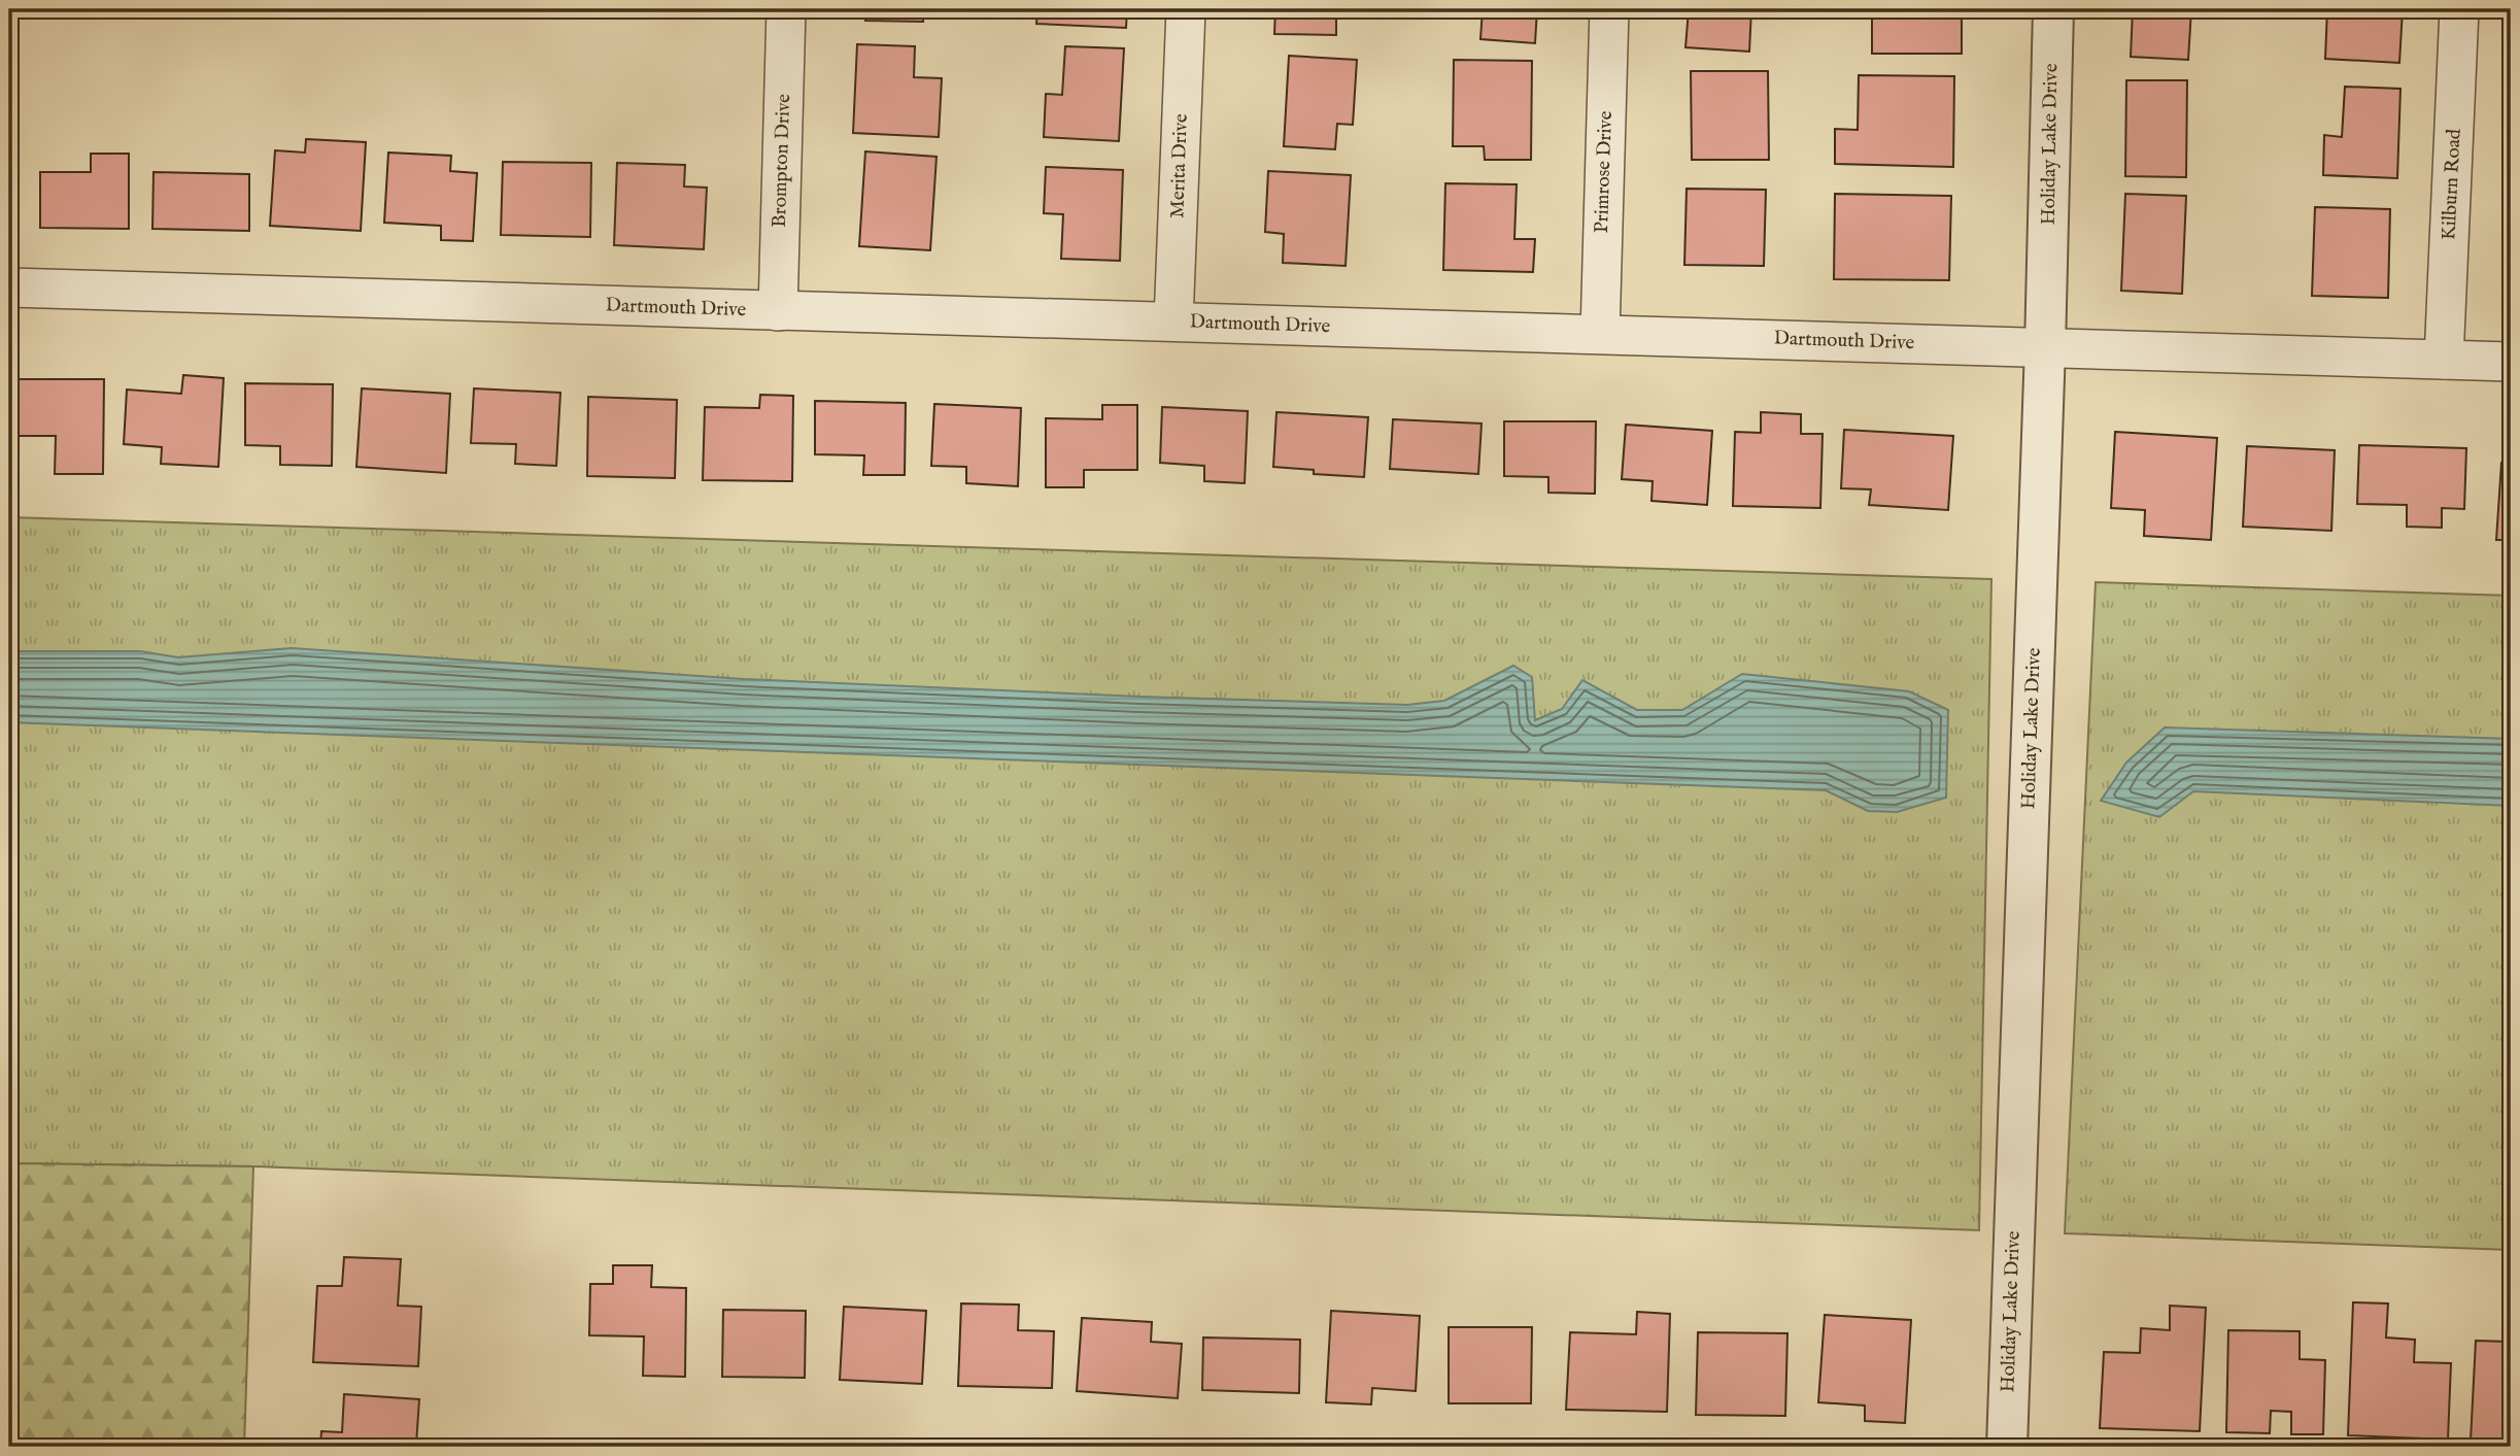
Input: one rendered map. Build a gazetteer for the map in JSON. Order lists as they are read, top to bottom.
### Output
{
  "streets": {
    "street": [
      "Holiday Lake Drive",
      "Brompton Drive",
      "Merita Drive",
      "Primrose Drive",
      "Kilburn Road",
      "Dartmouth Drive"
    ]
  },
  "crossings": [
    ["Holiday Lake Drive", "Dartmouth Drive"],
    ["Brompton Drive", "Dartmouth Drive"],
    ["Merita Drive", "Dartmouth Drive"],
    ["Primrose Drive", "Dartmouth Drive"],
    ["Kilburn Road", "Dartmouth Drive"]
  ]
}
